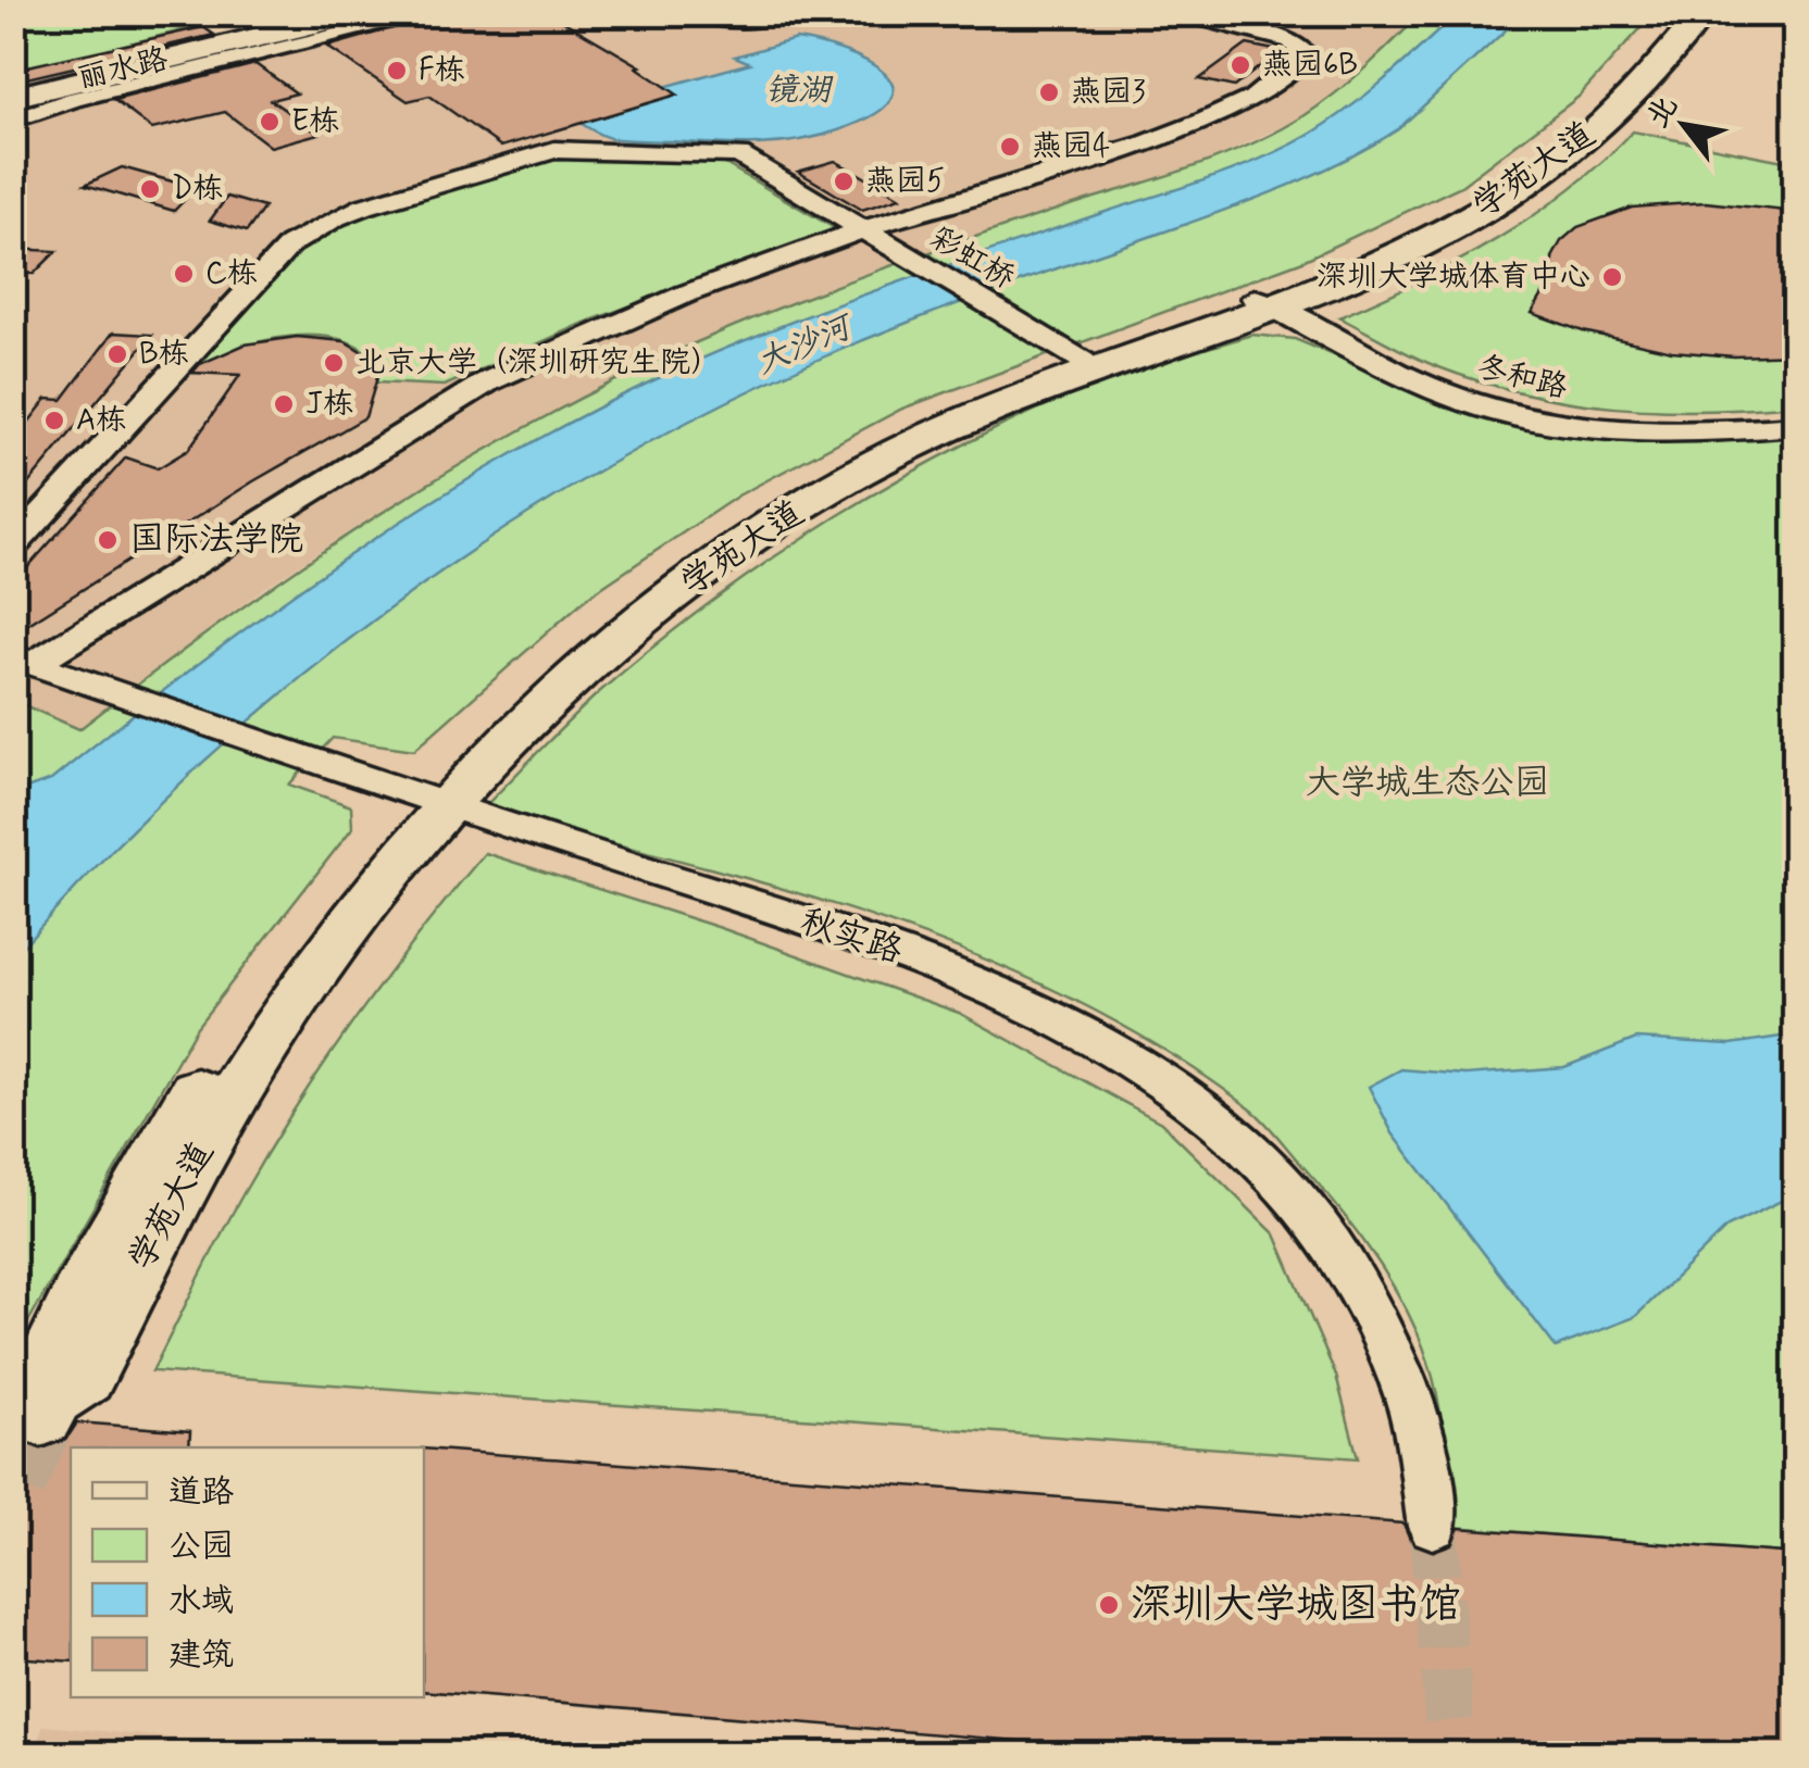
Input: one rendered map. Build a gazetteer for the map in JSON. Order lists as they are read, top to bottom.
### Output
{
  "streets": {
    "street": [
      "丽水路",
      "学苑大道",
      "彩虹桥",
      "冬和路",
      "秋实路"
    ]
  },
  "crossings": [
    ["学苑大道", "彩虹桥"],
    ["学苑大道", "冬和路"],
    ["学苑大道", "秋实路"]
  ],
  "water": ["镜湖", "大沙河"],
  "parks": ["大学城生态公园"],
  "places": [
    "燕园6B",
    "F栋",
    "燕园3",
    "E栋",
    "燕园4",
    "燕园5",
    "D栋",
    "C栋",
    "深圳大学城体育中心",
    "B栋",
    "北京大学（深圳研究生院）",
    "J栋",
    "A栋",
    "国际法学院",
    "深圳大学城图书馆"
  ],
  "legend": [
    "道路",
    "公园",
    "水域",
    "建筑"
  ],
  "north": "top left"
}
